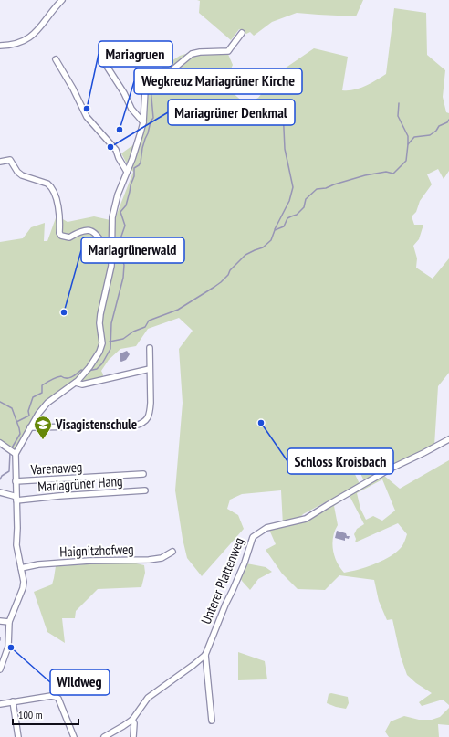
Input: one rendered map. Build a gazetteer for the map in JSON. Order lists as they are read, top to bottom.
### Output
{
  "streets": {
    "street": [
      "Varenaweg",
      "Mariagrüner Hang",
      "Haignitzhofweg",
      "Unterer Plattenweg"
    ]
  },
  "places": {
    "other": [
      "Mariagruen",
      "Wegkreuz Mariagrüner Kirche",
      "Mariagrüner Denkmal",
      "Mariagrünerwald",
      "Schloss Kroisbach",
      "Wildweg"
    ],
    "school or university": ["Visagistenschule"]
  },
  "scale_bar": "100 m"
}
